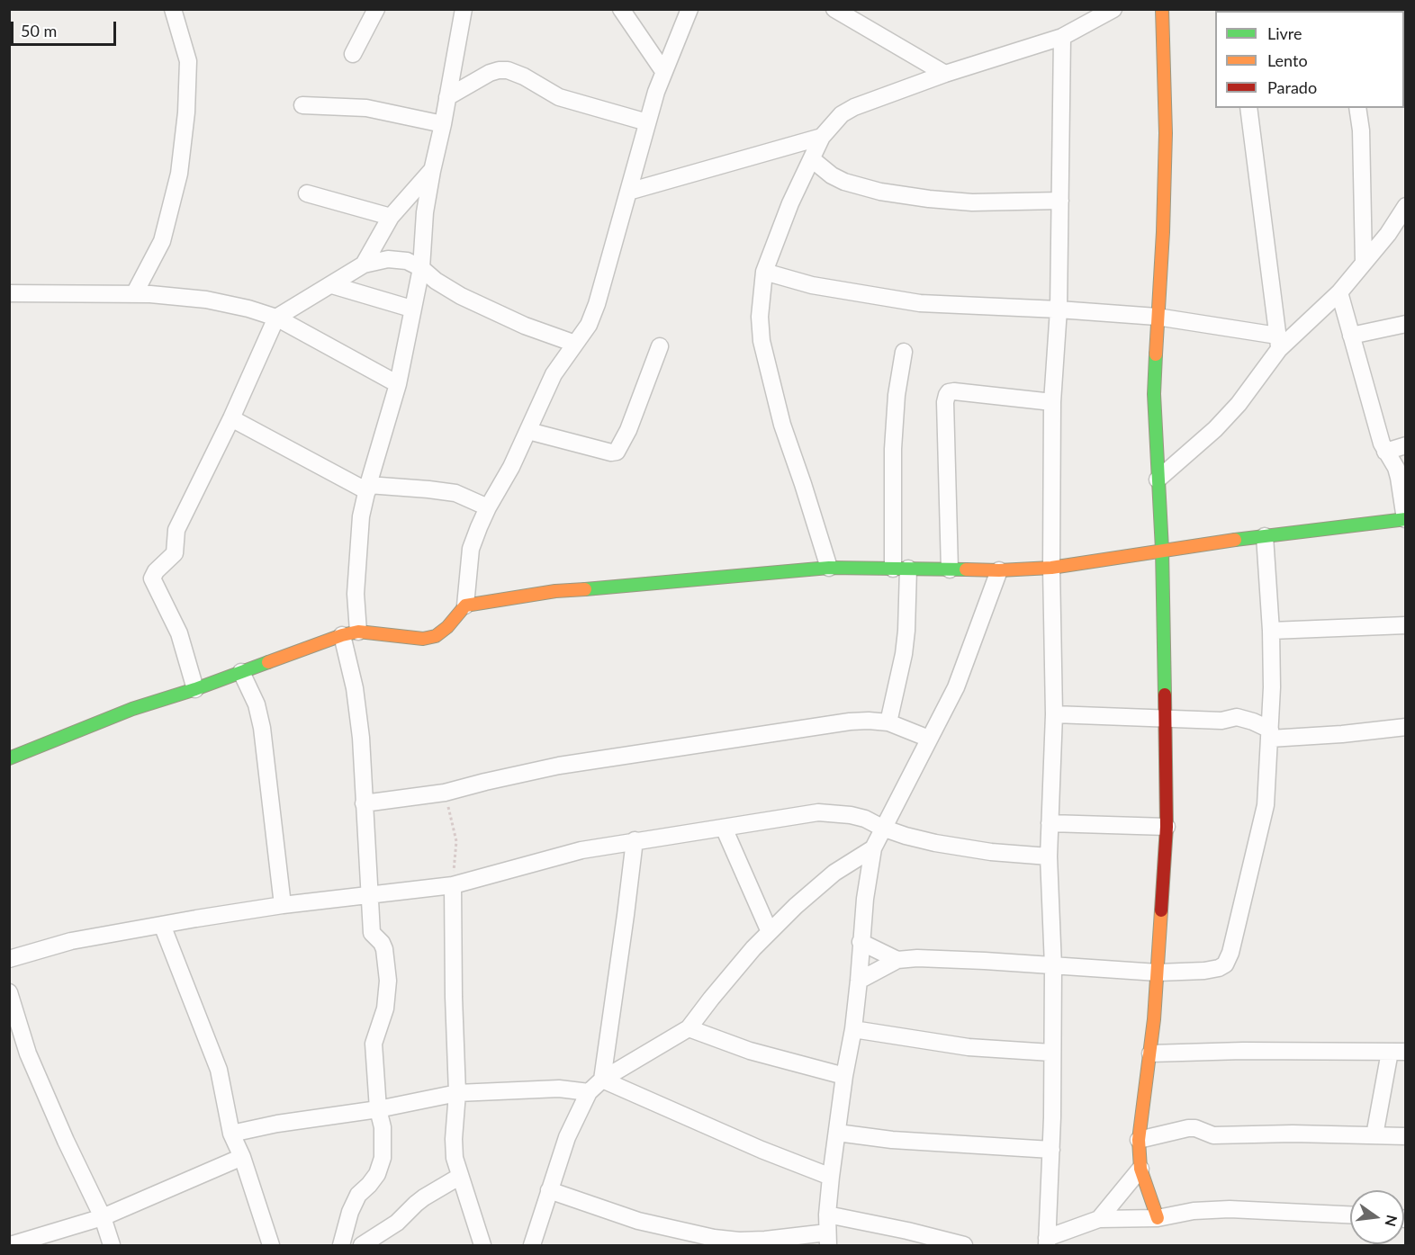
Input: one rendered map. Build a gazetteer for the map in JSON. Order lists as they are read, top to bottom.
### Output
{
  "legend": ["Livre", "Lento", "Parado"],
  "scale_bar": "50 m",
  "north": "right"
}
